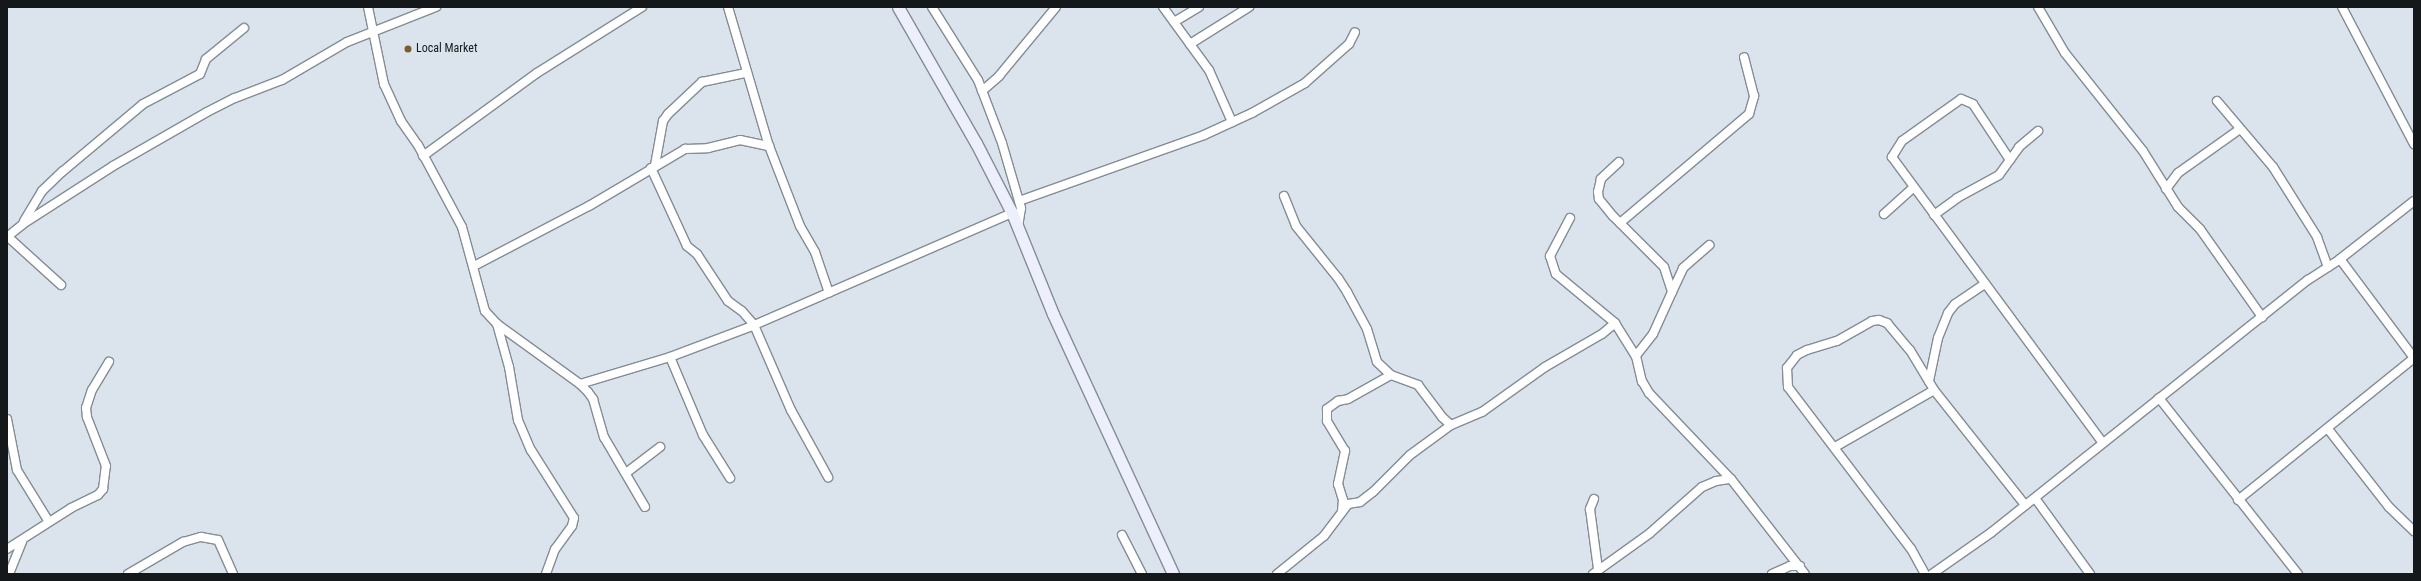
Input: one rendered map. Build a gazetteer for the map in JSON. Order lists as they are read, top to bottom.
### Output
{
  "places": ["Local Market"]
}
